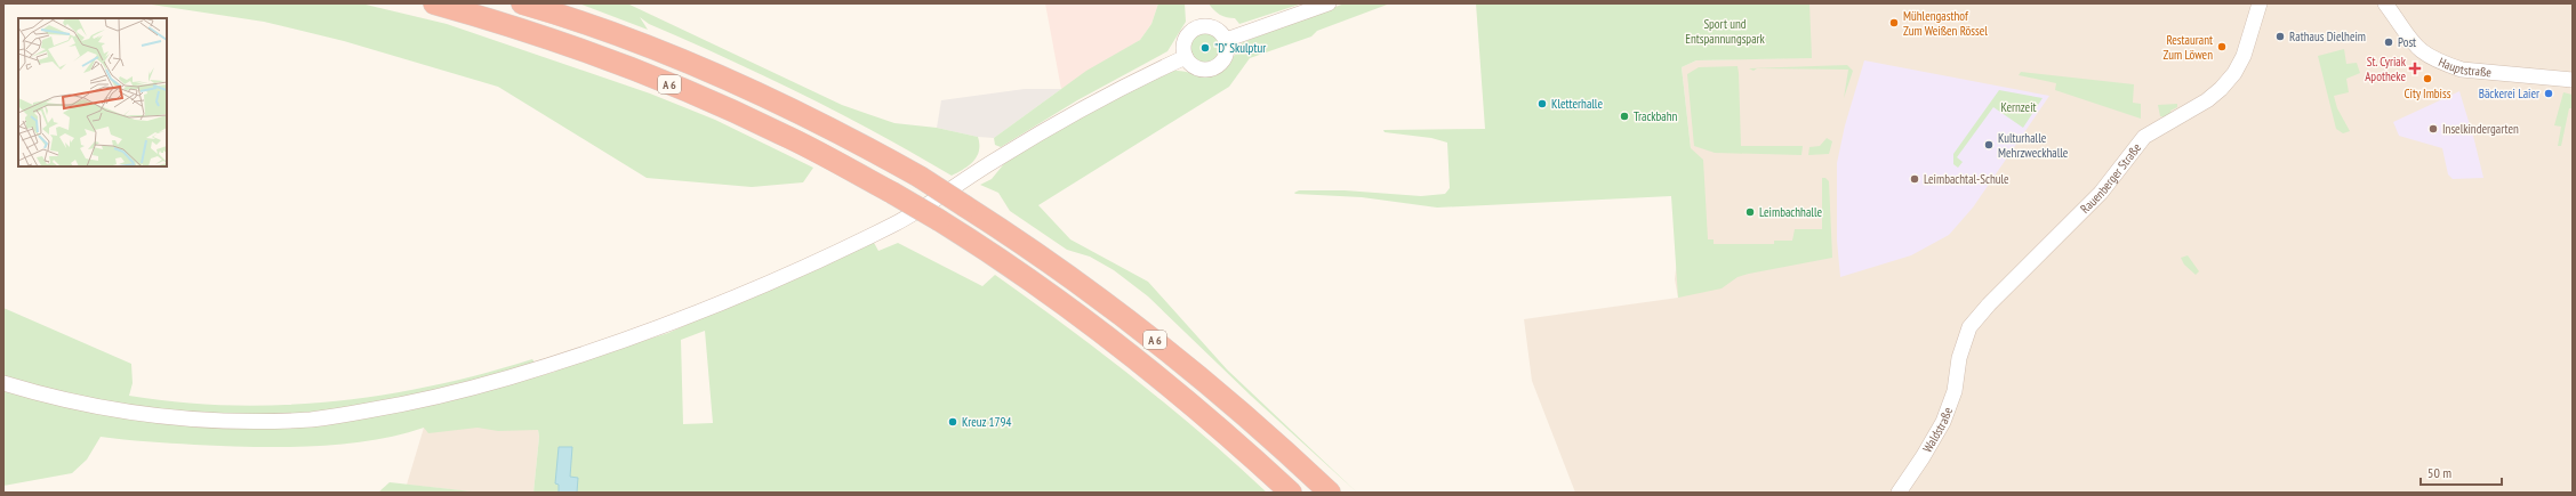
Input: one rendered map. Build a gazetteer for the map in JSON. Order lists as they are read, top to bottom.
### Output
{
  "streets": {
    "highway": ["A 6"],
    "street": ["Hauptstraße", "Rauenberger Straße", "Waldstraße"]
  },
  "crossings": [
    ["Rauenberger Straße", "Waldstraße"]
  ],
  "parks": ["Sport und Entspannungspark", "Kernzeit"],
  "places": {
    "other": [
      "Mühlengasthof Zum Weißen Rössel",
      "Rathaus Dielheim",
      "Post",
      "Restaurant Zum Löwen",
      "\"D\" Skulptur",
      "City Imbiss",
      "Bäckerei Laier",
      "Kletterhalle",
      "Trackbahn",
      "Inselkindergarten",
      "Kulturhalle Mehrzweckhalle",
      "Leimbachtal-Schule",
      "Leimbachhalle",
      "Kreuz 1794"
    ],
    "health": ["St. Cyriak Apotheke"]
  },
  "scale_bar": "50 m"
}
